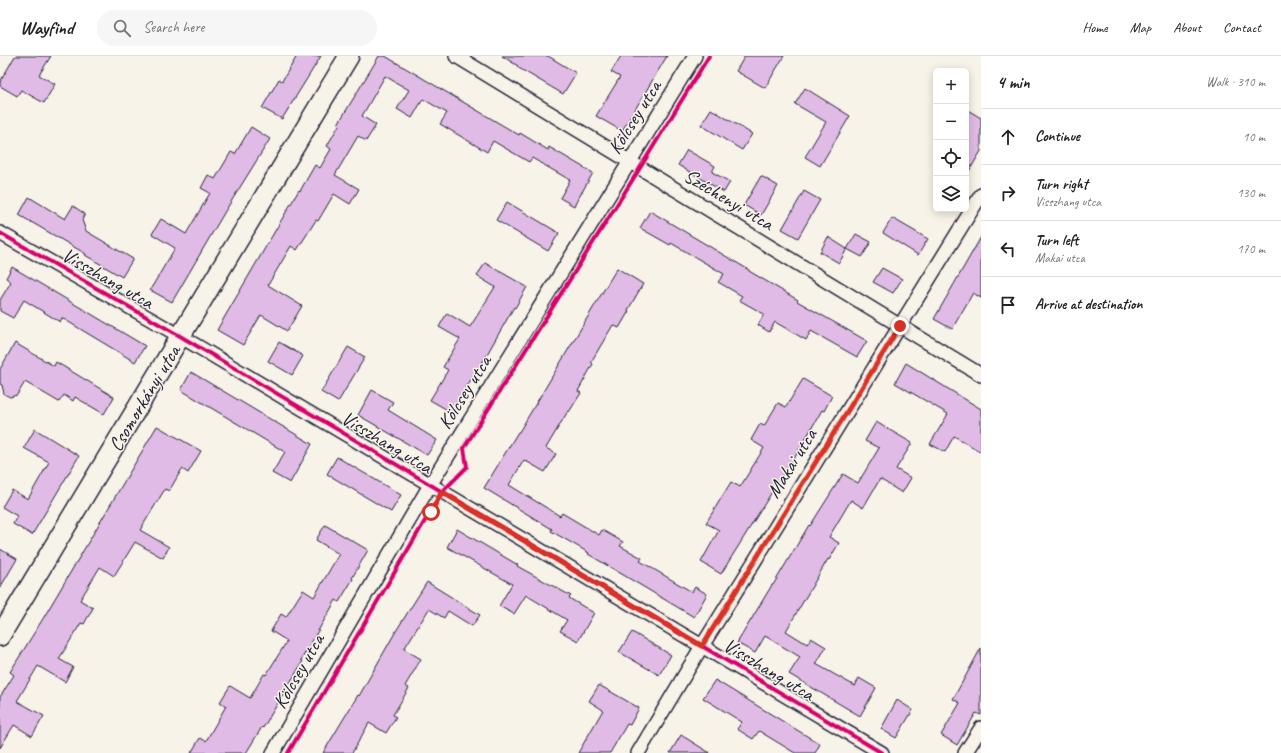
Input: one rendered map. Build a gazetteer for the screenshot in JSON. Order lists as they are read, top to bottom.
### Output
{
  "streets": {
    "street": [
      "Kölcsey utca",
      "Széchenyi utca",
      "Visszhang utca",
      "Csomorkányi utca",
      "Makai utca"
    ]
  },
  "crossings": [
    ["Kölcsey utca", "Széchenyi utca"],
    ["Kölcsey utca", "Visszhang utca"],
    ["Széchenyi utca", "Makai utca"],
    ["Visszhang utca", "Csomorkányi utca"],
    ["Visszhang utca", "Makai utca"]
  ],
  "page": {
    "header": "Wayfind",
    "search": "Search here",
    "nav": [
      "Home",
      "Map",
      "About",
      "Contact"
    ],
    "heading": ["4 min", "Walk · 310 m"],
    "map_buttons": ["+", "−"],
    "list": [
      ["Continue", "10 m"],
      ["Turn right", "Visszhang utca", "130 m"],
      ["Turn left", "Makai utca", "170 m"],
      "Arrive at destination"
    ]
  }
}
